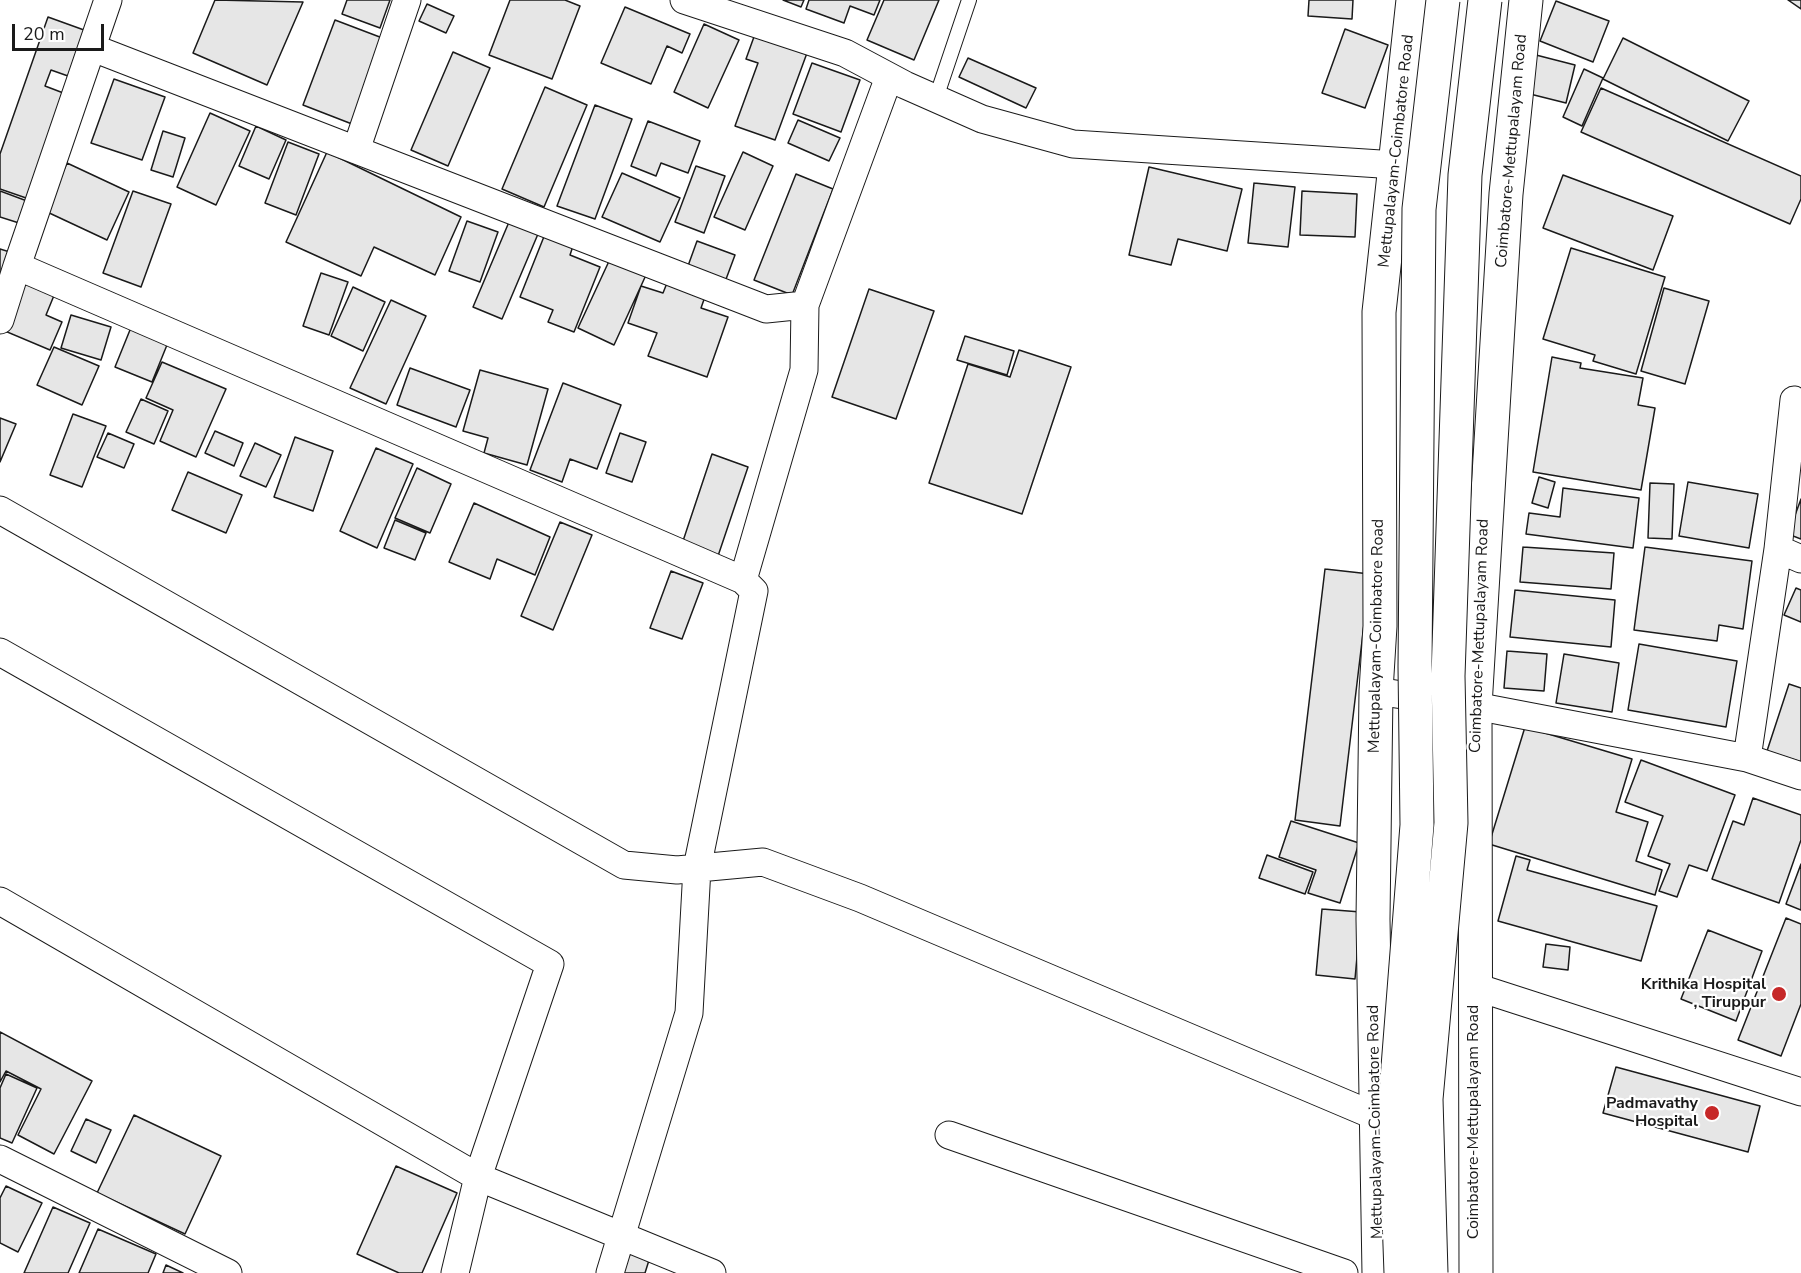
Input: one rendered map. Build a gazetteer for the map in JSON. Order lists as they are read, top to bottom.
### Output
{
  "streets": {
    "main road": ["Mettupalayam-Coimbatore Road", "Coimbatore-Mettupalayam Road"]
  },
  "places": ["Krithika Hospital , Tiruppur", "Padmavathy Hospital"],
  "scale_bar": "20 m"
}
